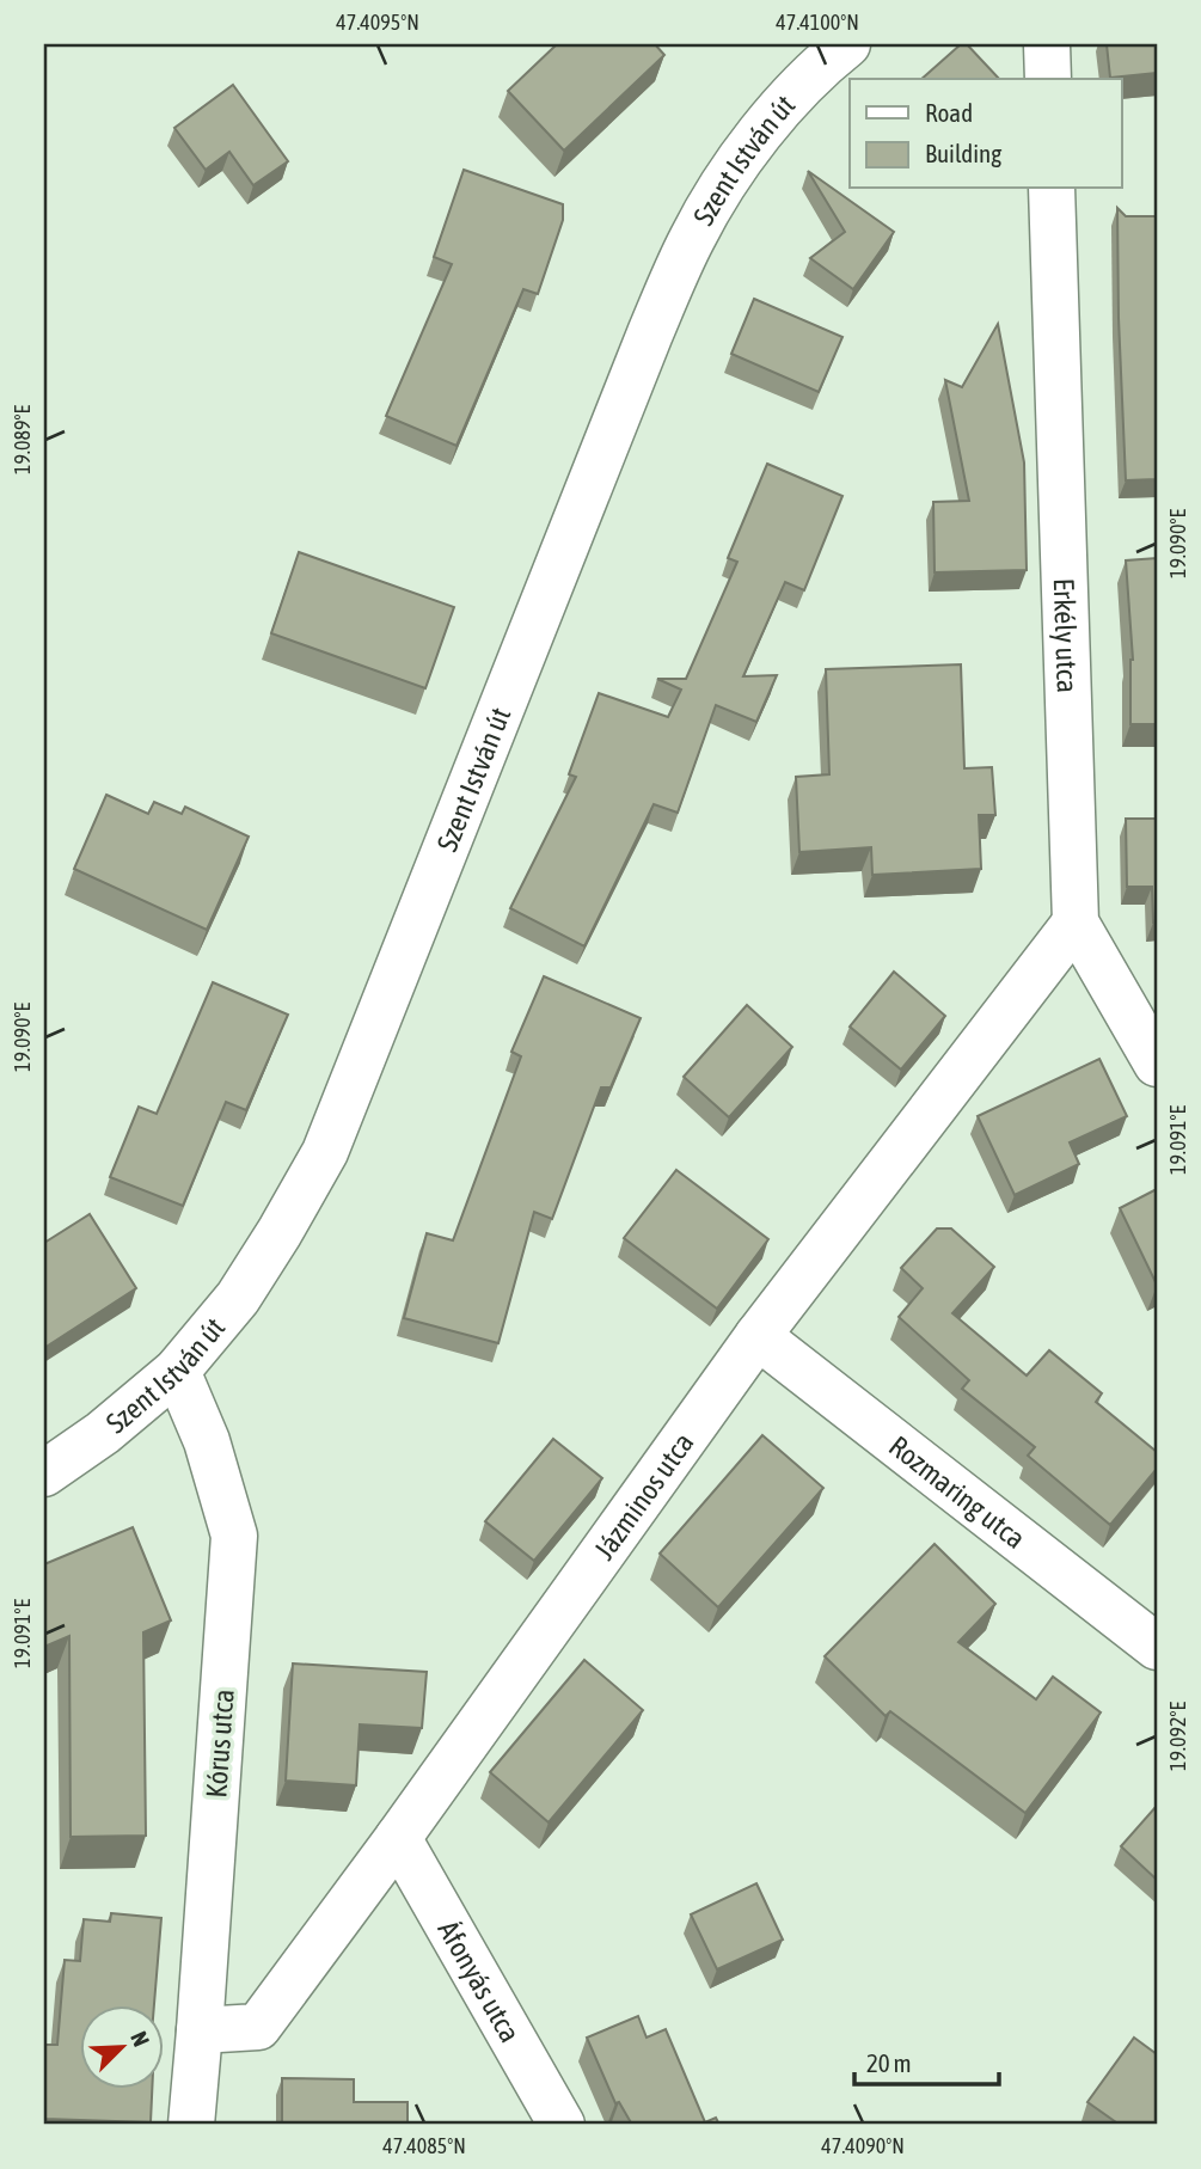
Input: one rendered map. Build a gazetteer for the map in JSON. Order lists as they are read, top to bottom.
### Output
{
  "streets": {
    "street": [
      "Szent István út",
      "Erkély utca",
      "Rozmaring utca",
      "Jázminos utca",
      "Kórus utca",
      "Áfonyás utca"
    ]
  },
  "crossings": [
    ["Szent István út", "Kórus utca"],
    ["Erkély utca", "Jázminos utca"],
    ["Rozmaring utca", "Jázminos utca"],
    ["Jázminos utca", "Kórus utca"],
    ["Jázminos utca", "Áfonyás utca"]
  ],
  "legend": ["Road", "Building"],
  "scale_bar": "20 m",
  "north": "top right",
  "coordinates": [
    "47.4095°N",
    "47.4100°N",
    "19.089°E",
    "19.090°E",
    "19.091°E",
    "19.092°E",
    "47.4085°N",
    "47.4090°N"
  ]
}
